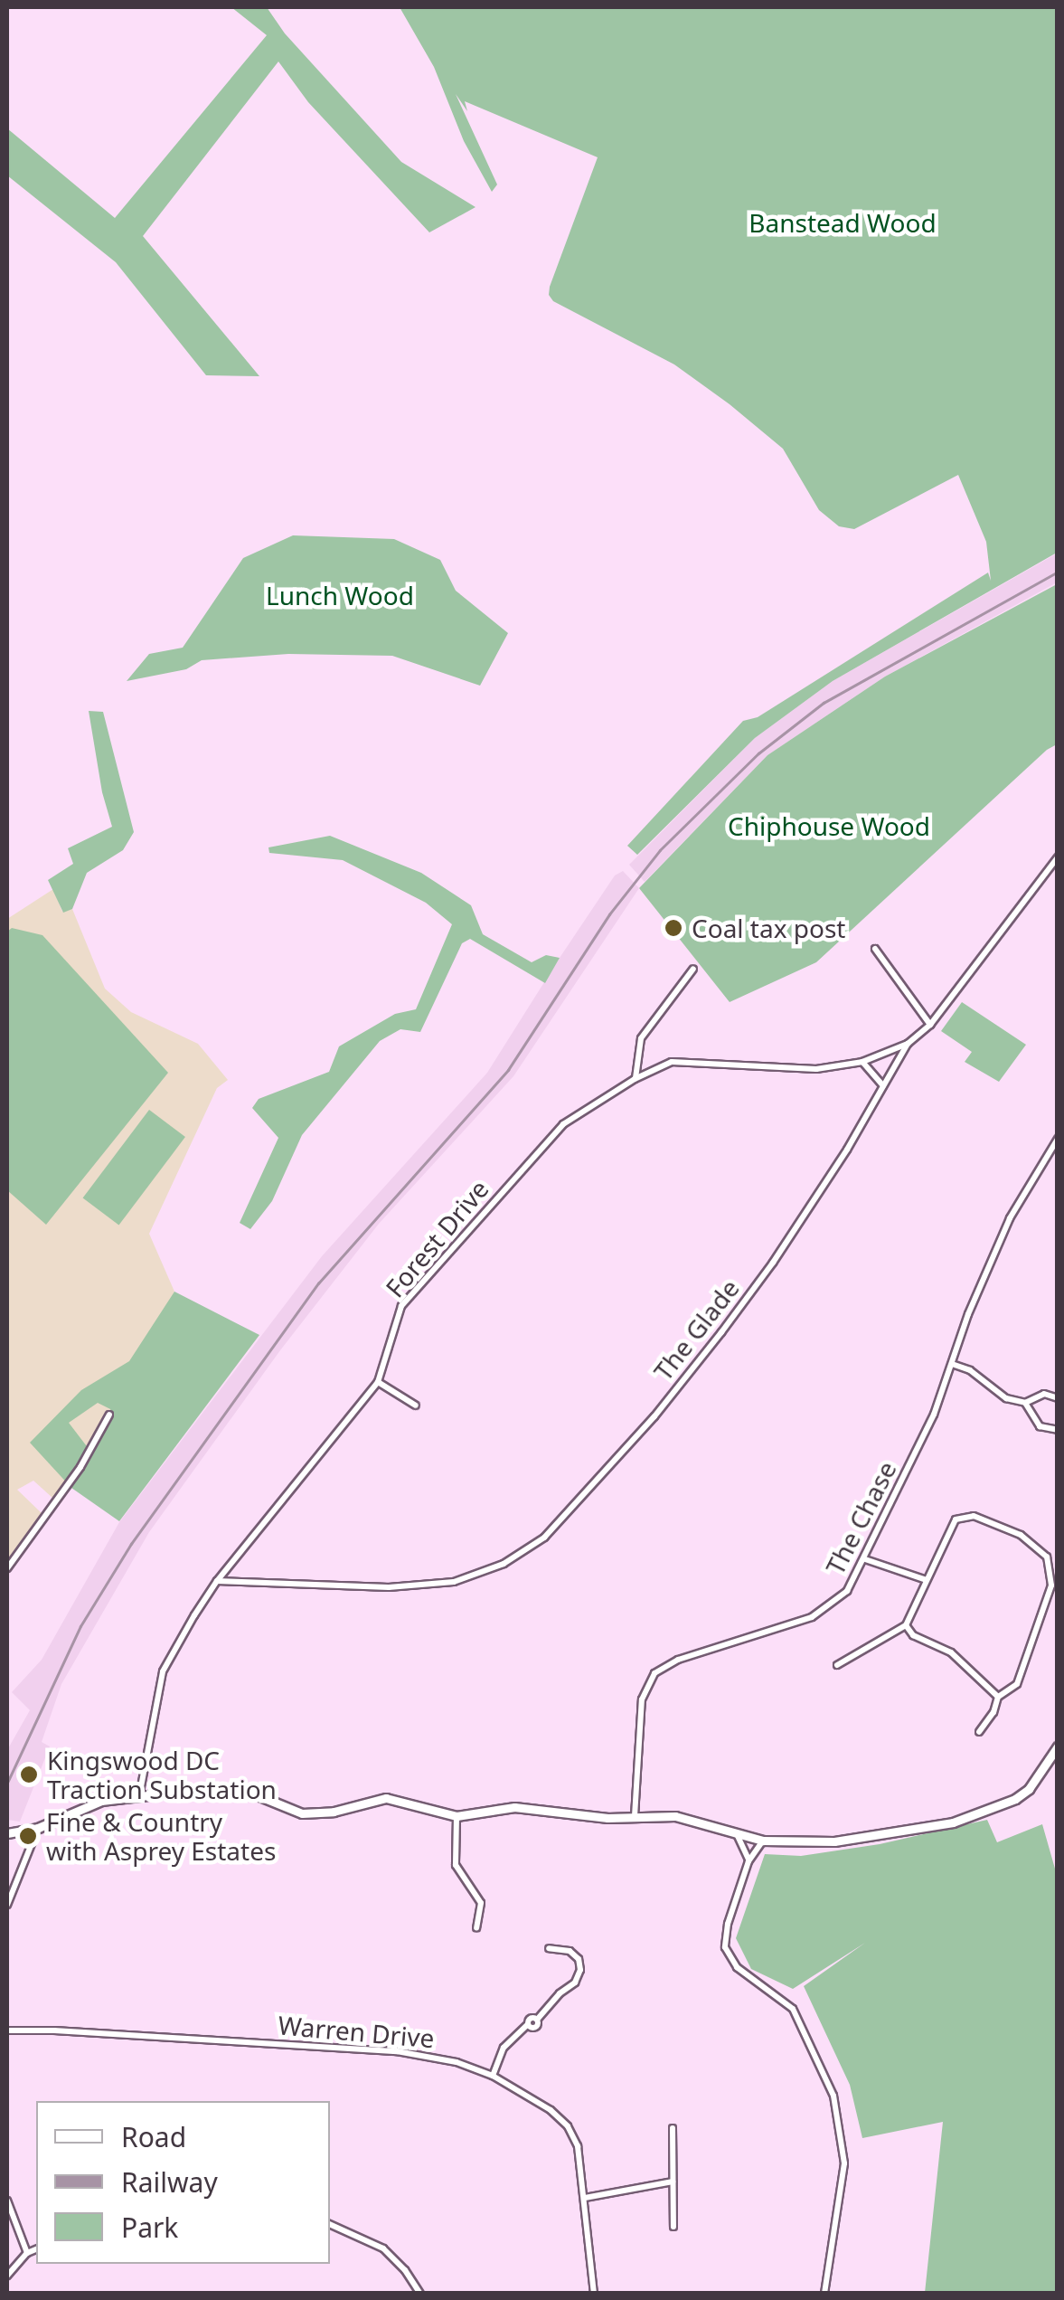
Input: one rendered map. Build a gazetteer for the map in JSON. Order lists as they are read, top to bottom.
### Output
{
  "streets": {
    "street": [
      "Forest Drive",
      "The Glade",
      "The Chase",
      "Warren Drive"
    ]
  },
  "crossings": [
    ["Forest Drive", "The Glade"]
  ],
  "parks": ["Banstead Wood", "Lunch Wood", "Chiphouse Wood"],
  "places": ["Coal tax post", "Kingswood DC Traction Substation", "Fine & Country with Asprey Estates"],
  "legend": ["Road", "Railway", "Park"]
}
